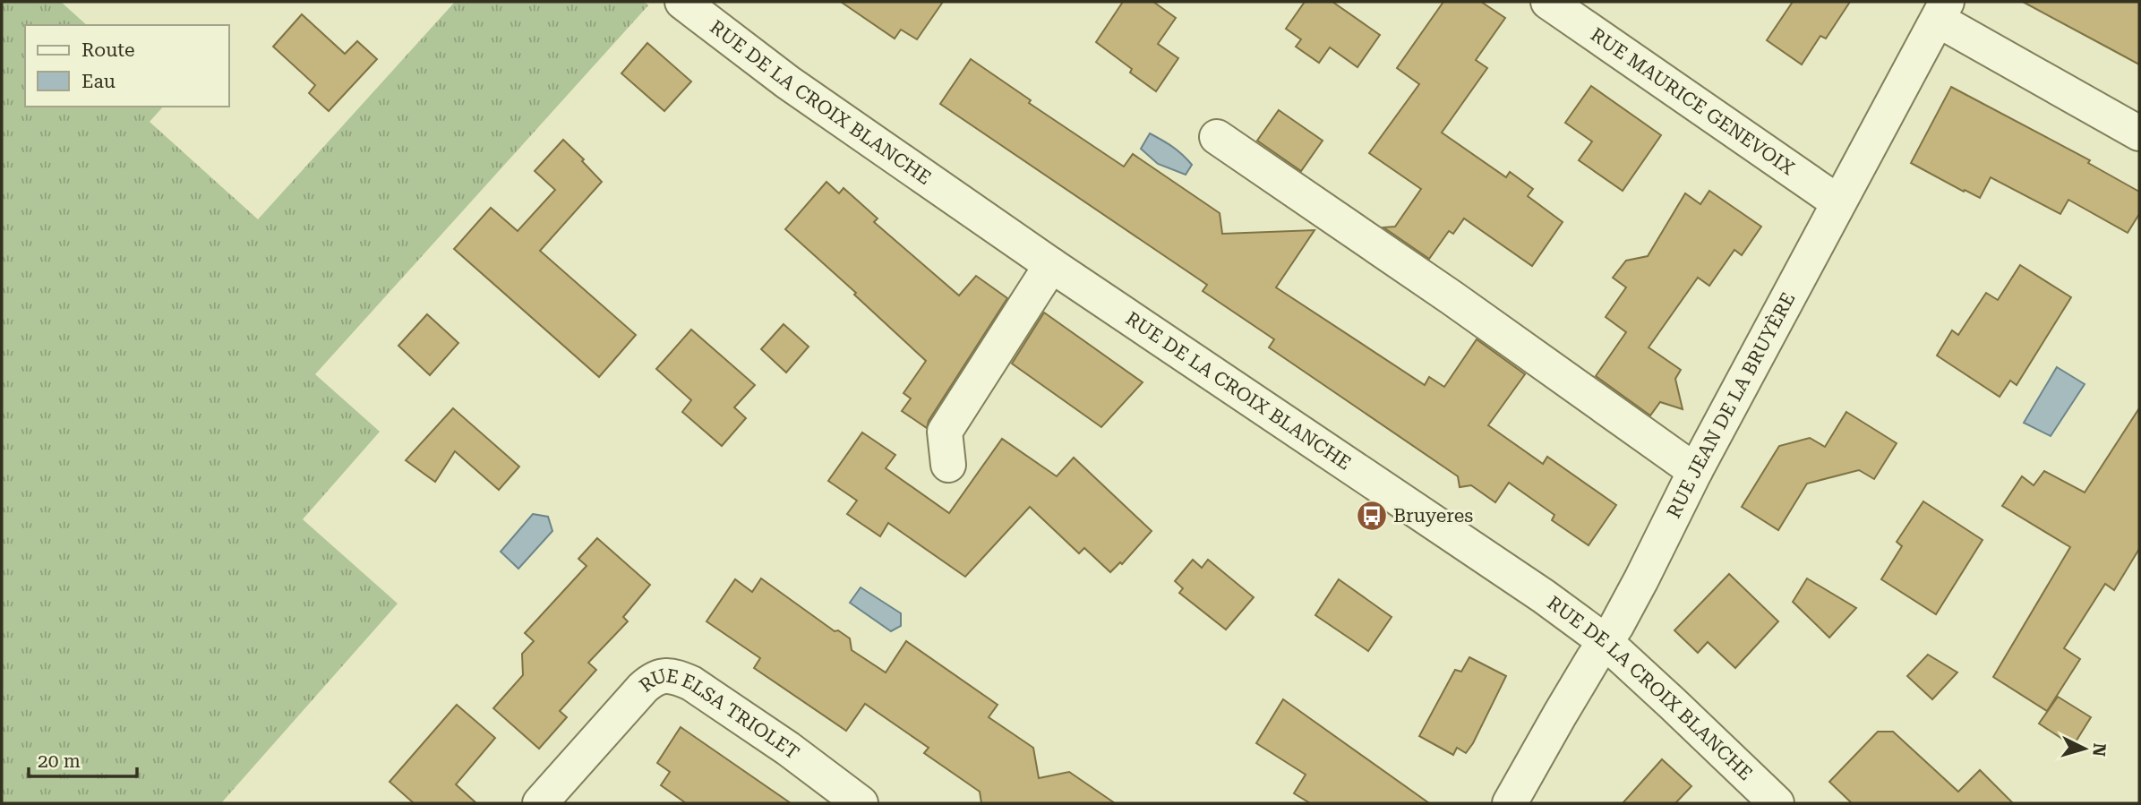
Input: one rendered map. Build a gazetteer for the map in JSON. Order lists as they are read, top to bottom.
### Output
{
  "streets": {
    "street": [
      "RUE MAURICE GENEVOIX",
      "RUE DE LA CROIX BLANCHE",
      "RUE JEAN DE LA BRUYÈRE",
      "RUE ELSA TRIOLET"
    ]
  },
  "crossings": [
    ["RUE MAURICE GENEVOIX", "RUE JEAN DE LA BRUYÈRE"],
    ["RUE DE LA CROIX BLANCHE", "RUE JEAN DE LA BRUYÈRE"]
  ],
  "places": {
    "bus stop": ["Bruyeres"]
  },
  "legend": ["Route", "Eau"],
  "scale_bar": "20 m",
  "north": "right"
}
